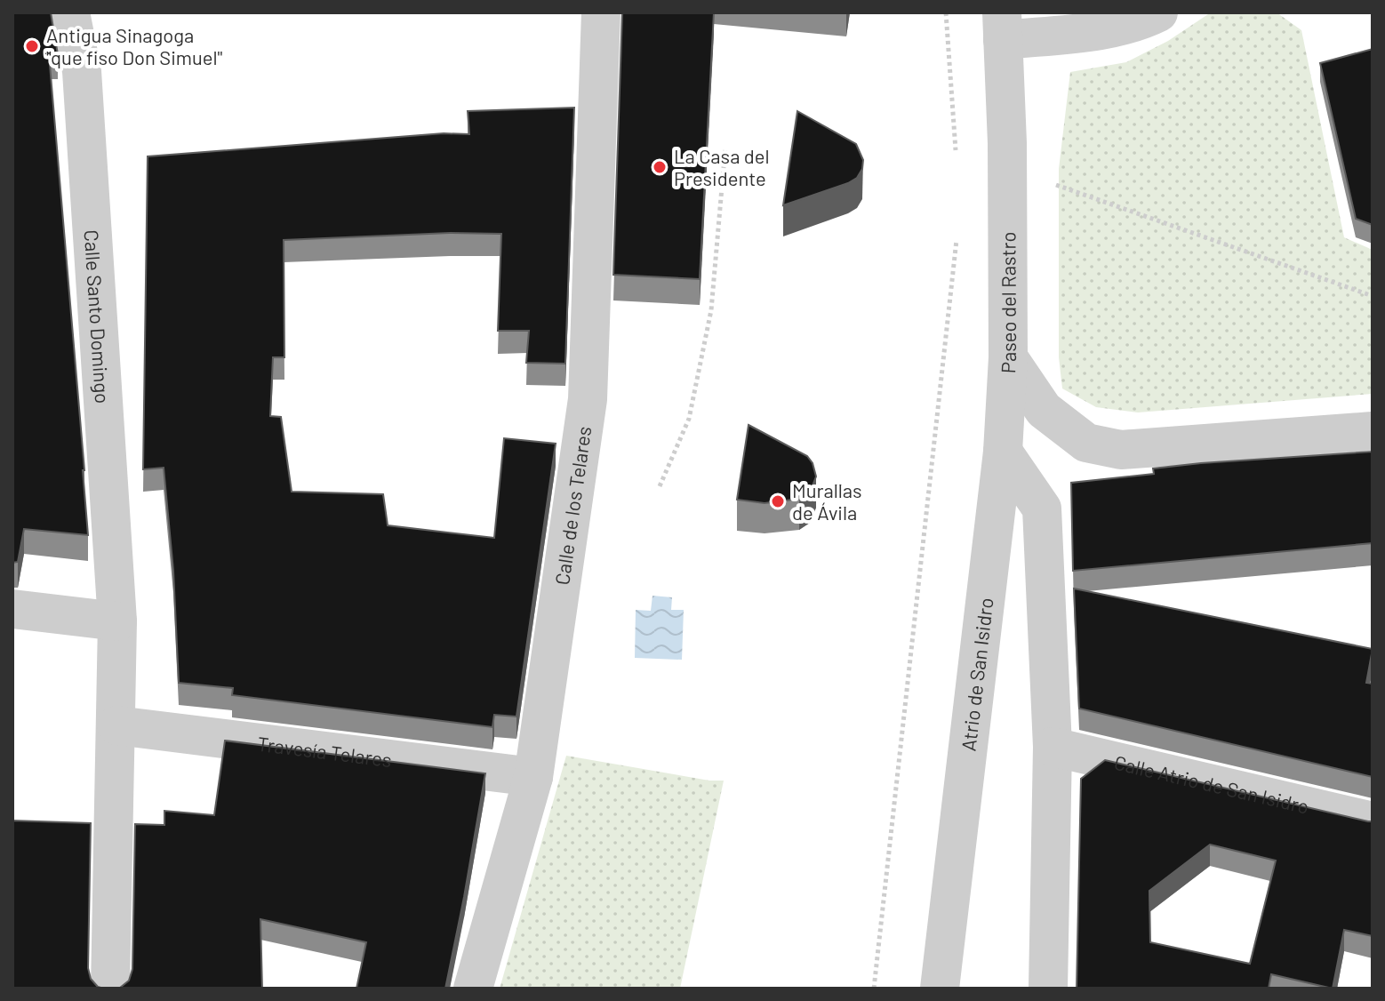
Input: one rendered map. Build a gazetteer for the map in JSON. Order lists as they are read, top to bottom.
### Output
{
  "streets": {
    "street": [
      "Paseo del Rastro",
      "Calle Santo Domingo",
      "Calle de los Telares",
      "Atrio de San Isidro",
      "Travesía Telares",
      "Calle Atrio de San Isidro"
    ]
  },
  "crossings": [
    ["Paseo del Rastro", "Atrio de San Isidro"],
    ["Calle Santo Domingo", "Travesía Telares"],
    ["Calle de los Telares", "Travesía Telares"]
  ],
  "places": ["Antigua Sinagoga \"que fiso Don Simuel\"", "La Casa del Presidente", "Murallas de Ávila"]
}
